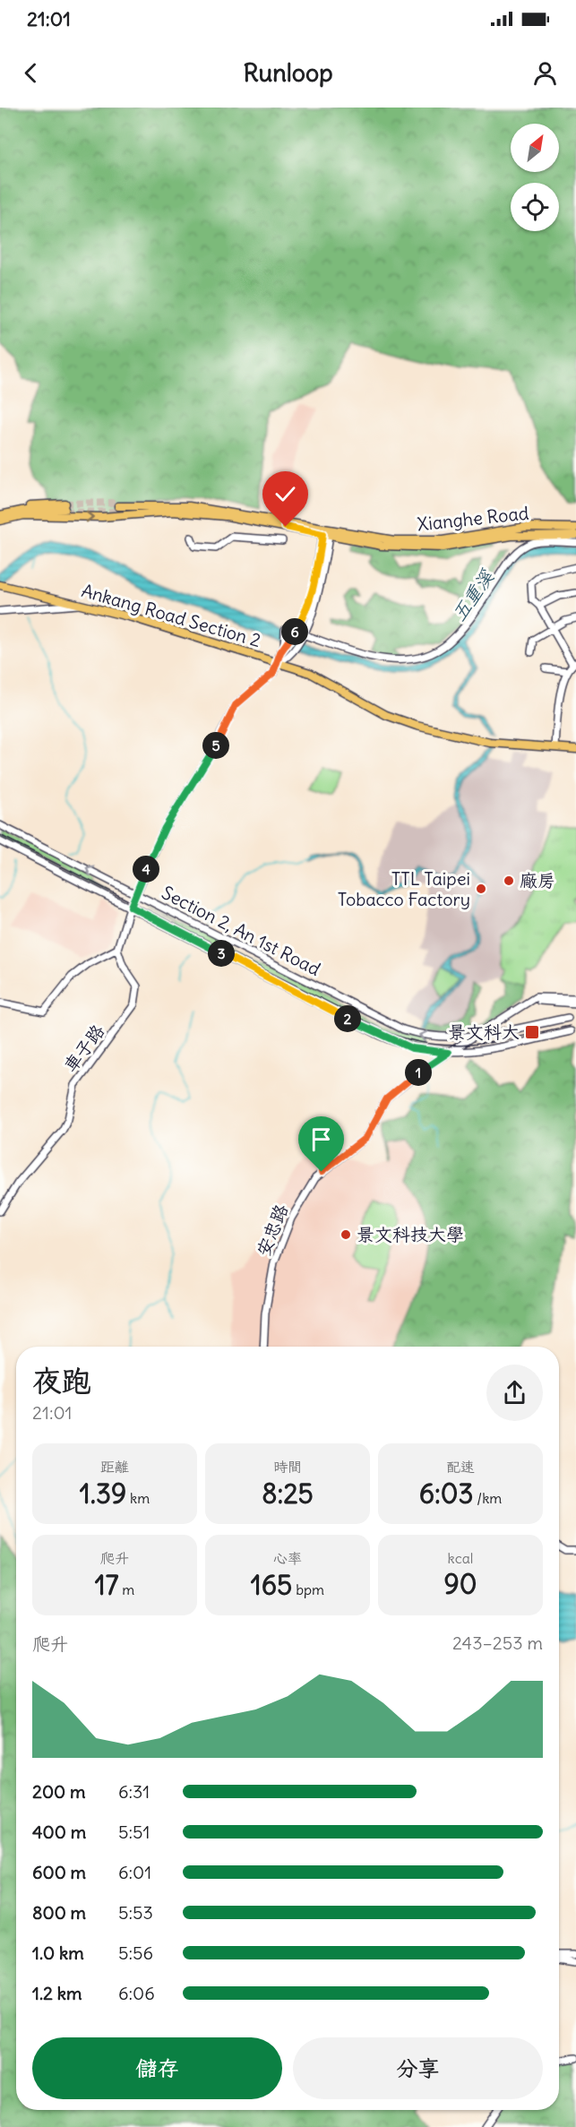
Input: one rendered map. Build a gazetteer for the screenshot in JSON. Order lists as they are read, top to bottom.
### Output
{
  "streets": {
    "main road": ["Xianghe Road", "Ankang Road Section 2"],
    "street": ["Section 2, An 1st Road", "車子路", "安忠路"]
  },
  "crossings": [
    ["Section 2, An 1st Road", "安忠路"]
  ],
  "water": ["五重溪"],
  "places": {
    "other": ["廠房", "TTL Taipei Tobacco Factory", "景文科技大學"],
    "transit": ["景文科大"]
  },
  "north": "top right",
  "page": {
    "status": "21:01",
    "header": "Runloop",
    "pins": [
      "6",
      "5",
      "4",
      "3",
      "2",
      "1"
    ],
    "heading": ["夜跑", "21:01"],
    "stats": [
      ["距離", "1.39 km"],
      ["時間", "8:25"],
      ["配速", "6:03 /km"],
      ["爬升", "17 m"],
      ["心率", "165 bpm"],
      ["kcal", "90"]
    ],
    "chart": ["爬升", "243–253 m"],
    "list": [
      {
        "name": "200 m",
        "note": "6:31"
      },
      {
        "name": "400 m",
        "note": "5:51"
      },
      {
        "name": "600 m",
        "note": "6:01"
      },
      {
        "name": "800 m",
        "note": "5:53"
      },
      {
        "name": "1.0 km",
        "note": "5:56"
      },
      {
        "name": "1.2 km",
        "note": "6:06"
      }
    ],
    "buttons": ["儲存", "分享"]
  }
}
